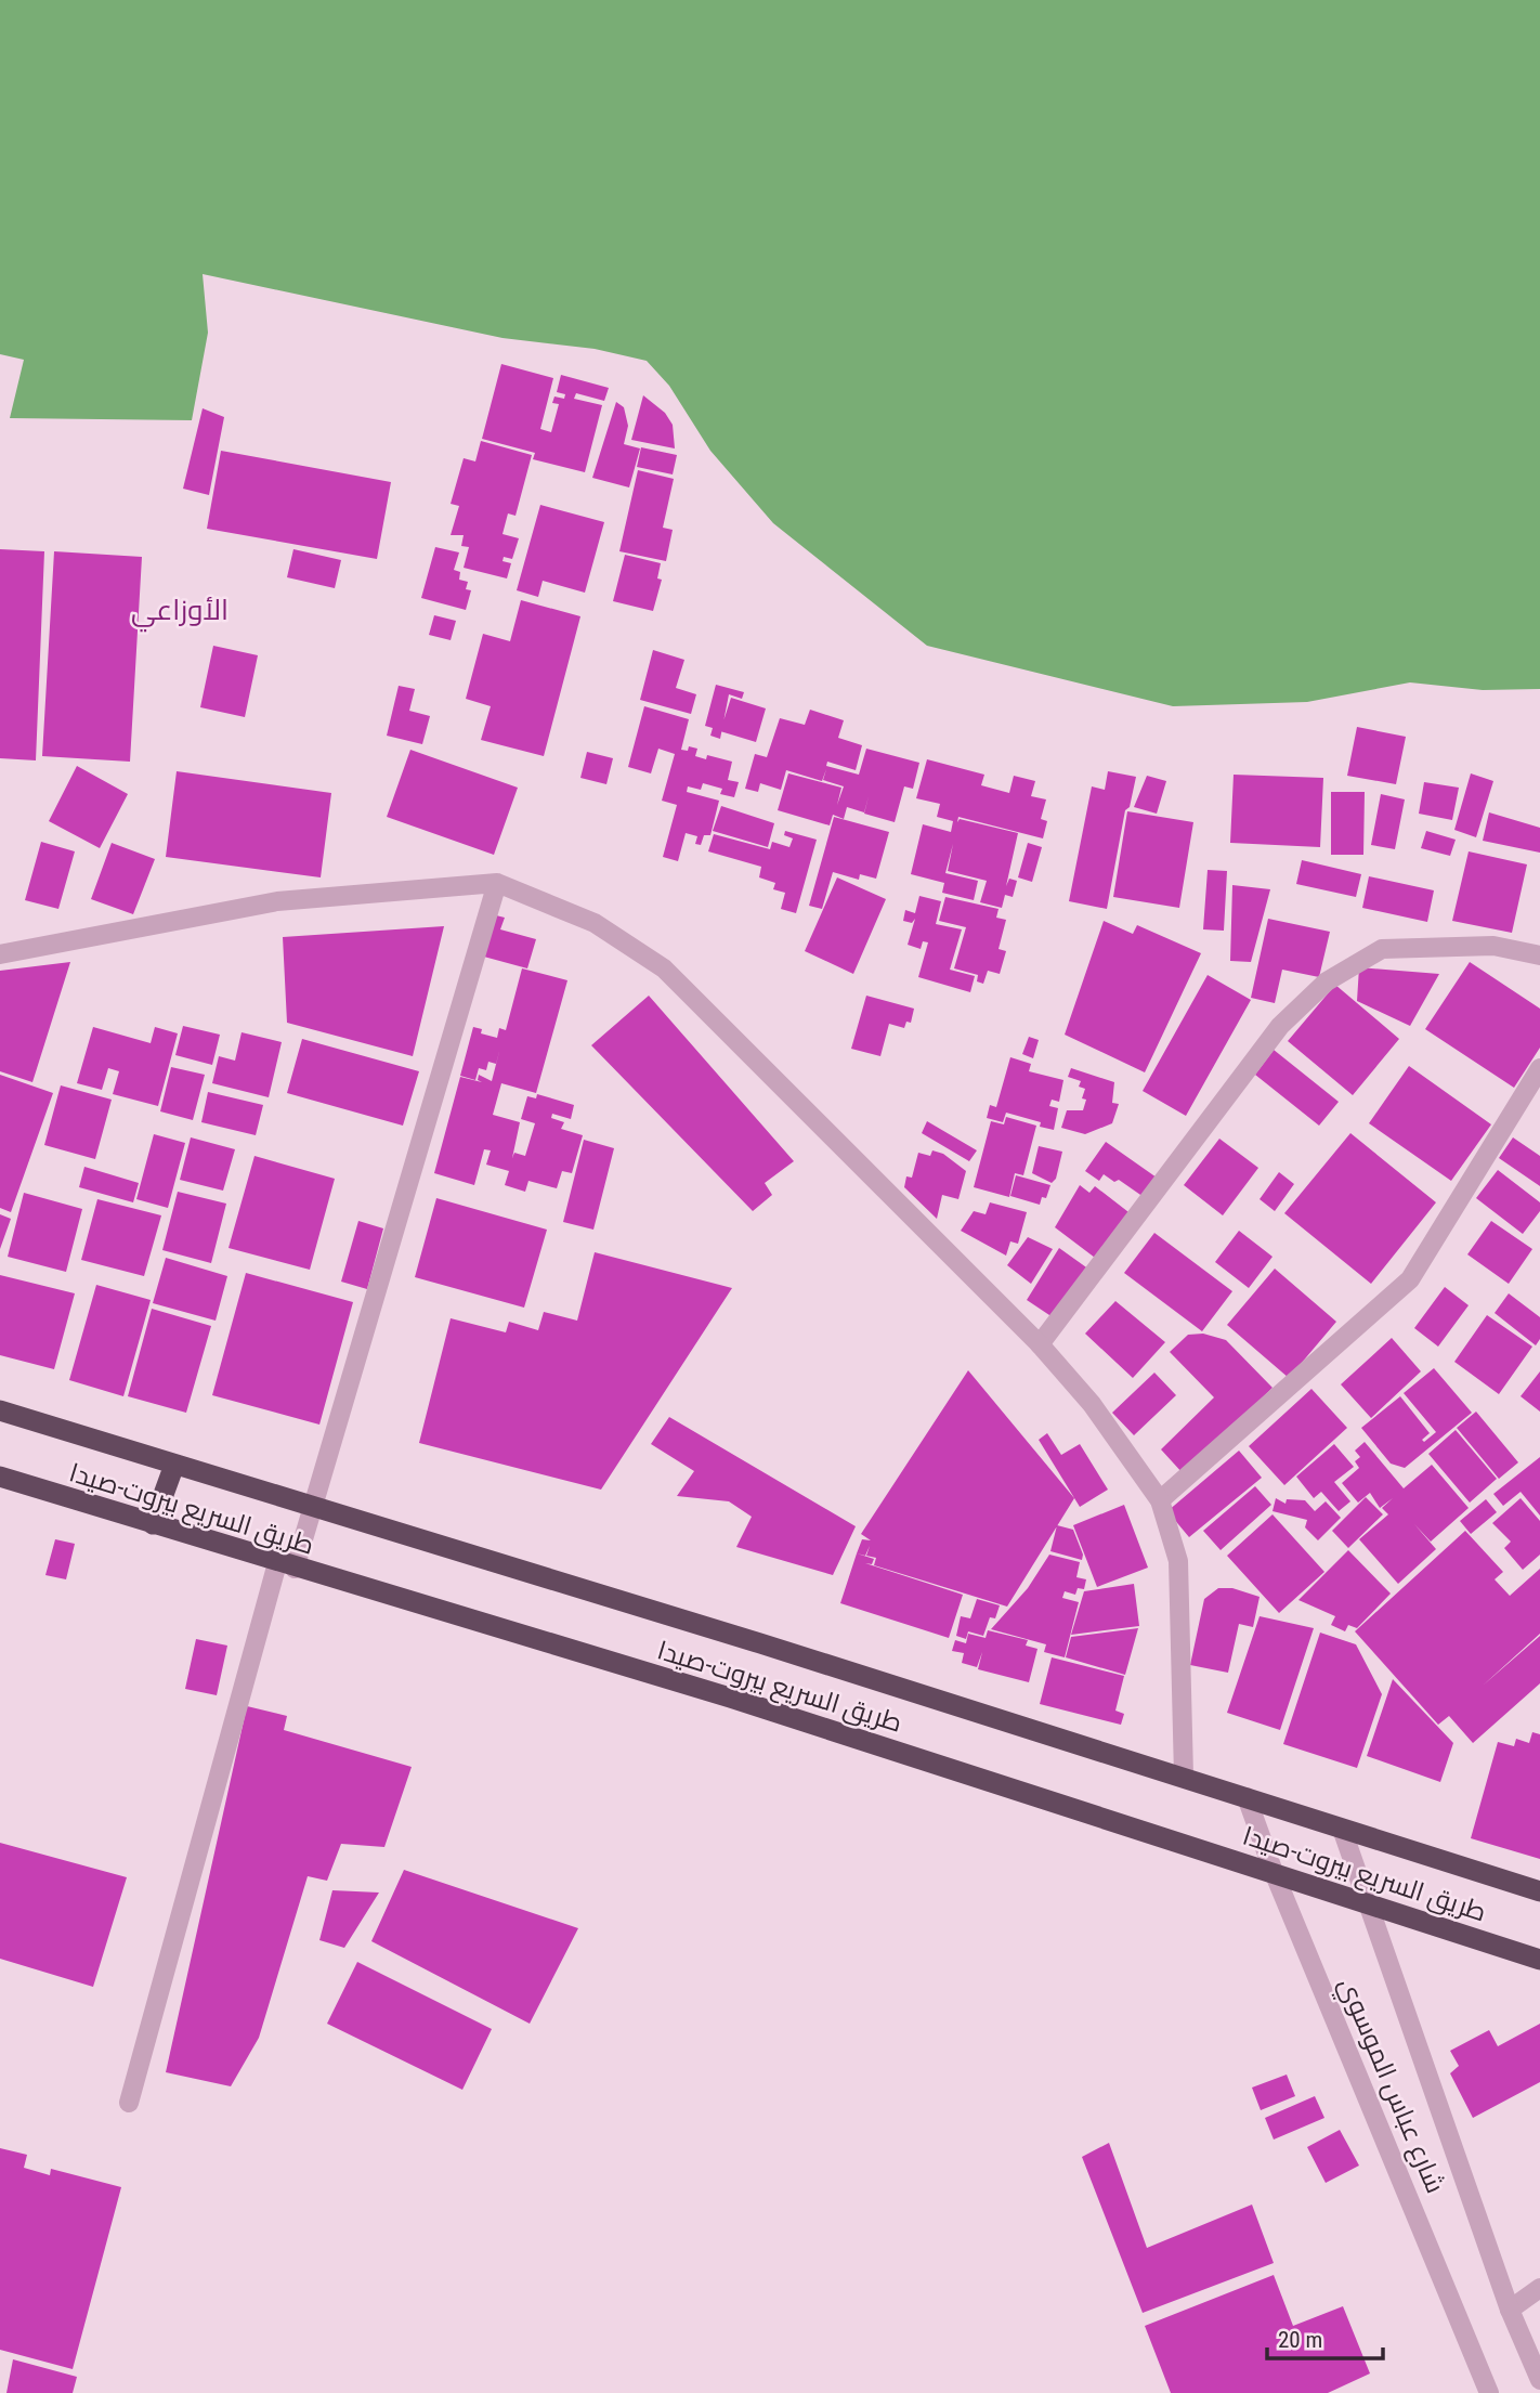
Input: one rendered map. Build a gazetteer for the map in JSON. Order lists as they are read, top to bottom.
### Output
{
  "streets": {
    "highway": ["طريق السريع بيروت-صيدا"],
    "street": ["شارع عباس الموسوي"]
  },
  "crossings": [
    ["طريق السريع بيروت-صيدا", "شارع عباس الموسوي"]
  ],
  "districts": ["الأوزاعي"],
  "scale_bar": "20 m"
}
